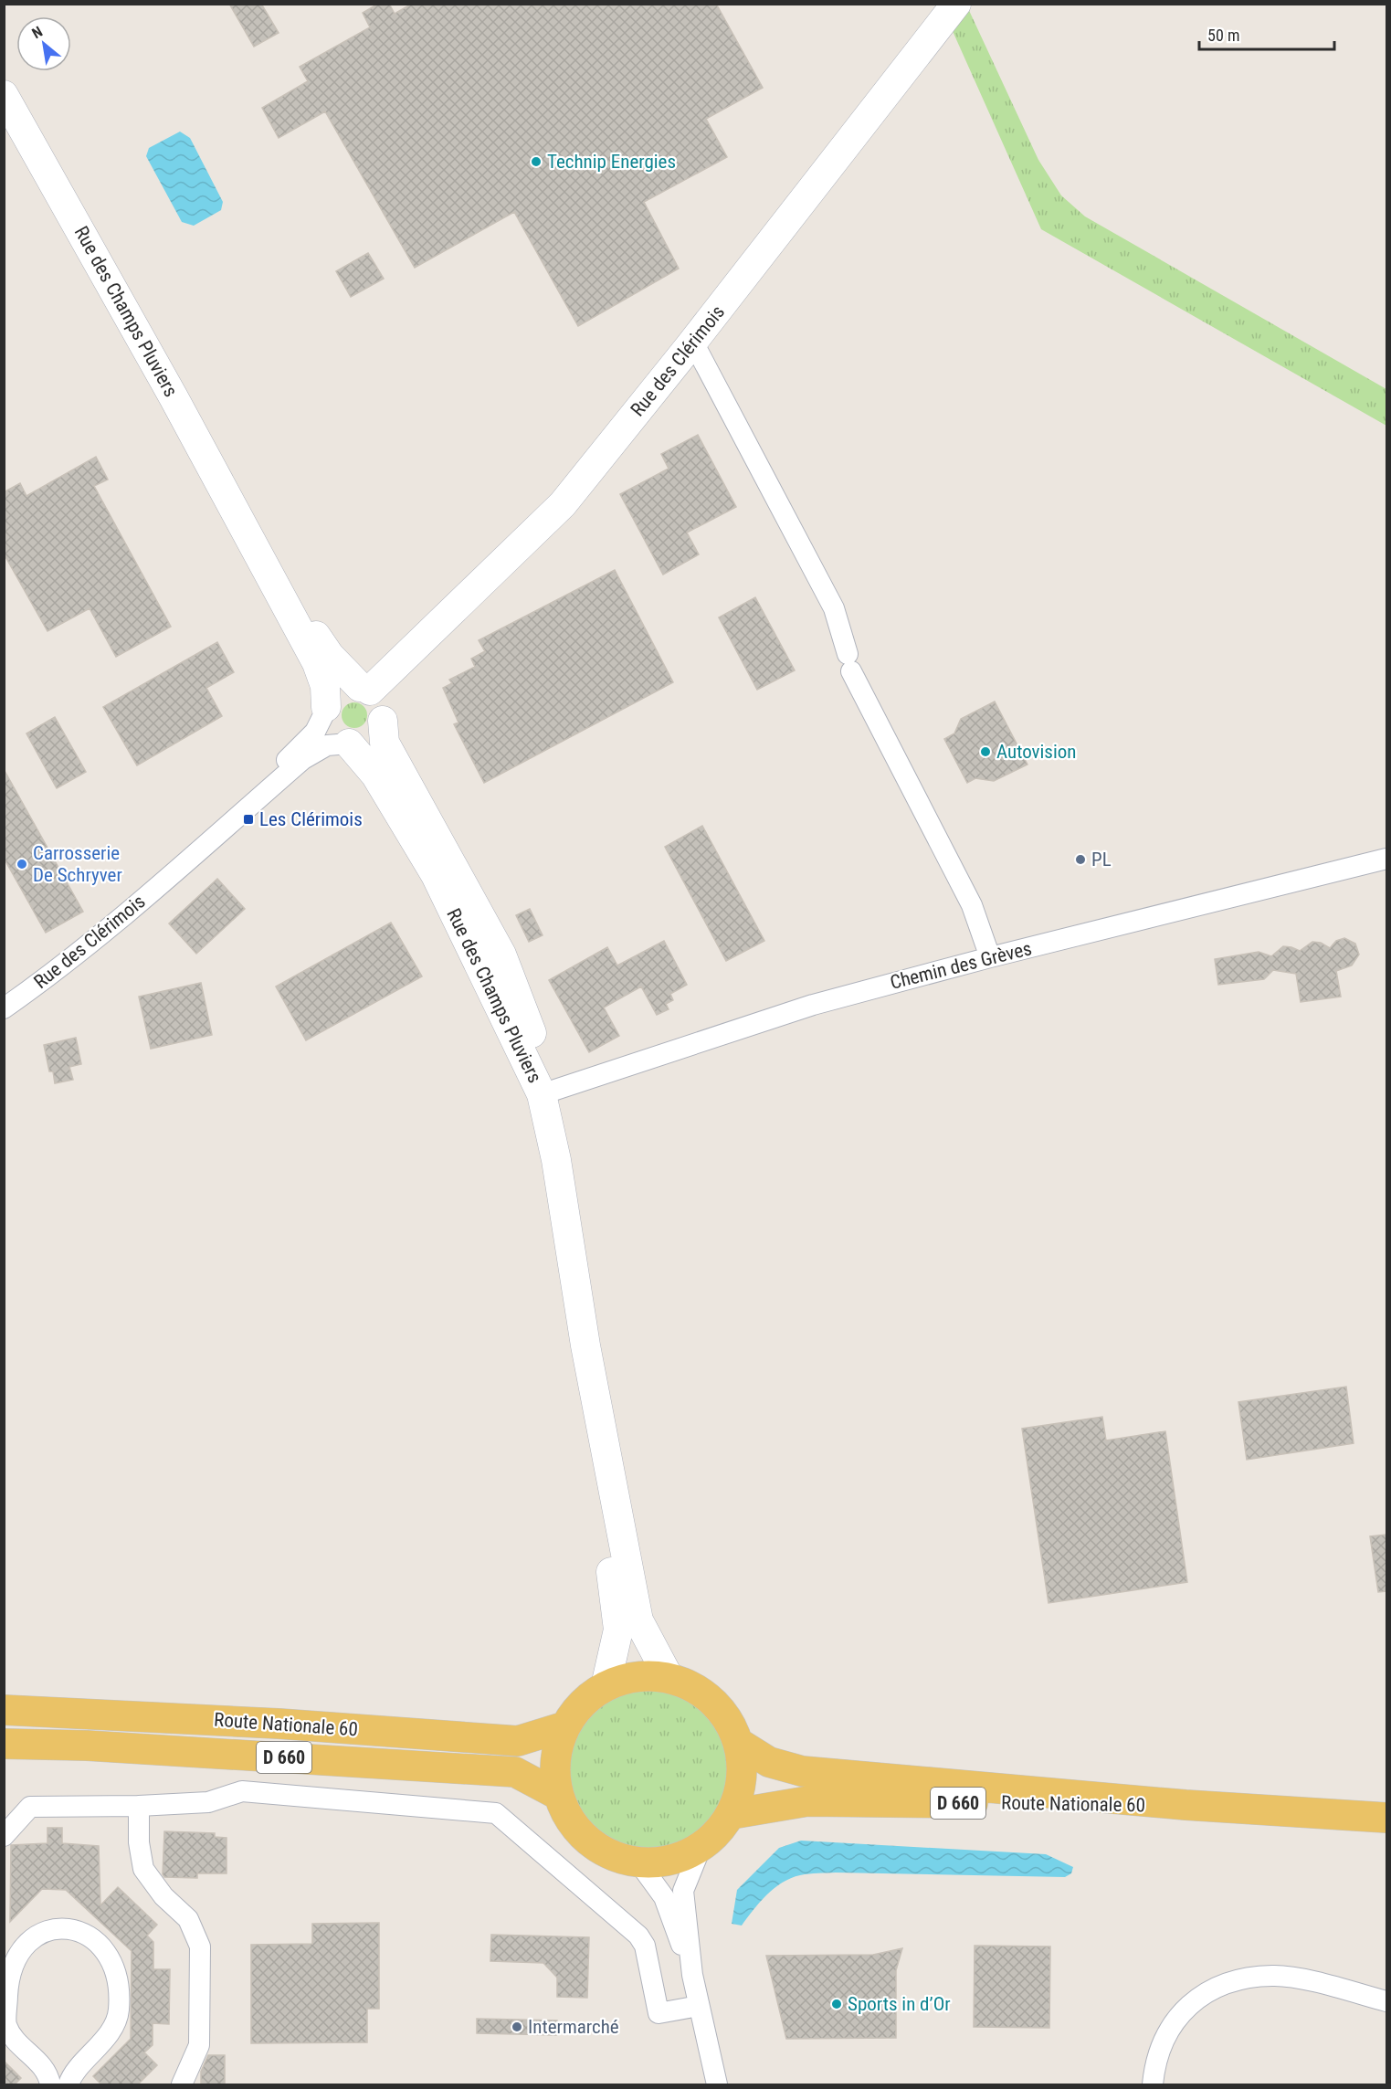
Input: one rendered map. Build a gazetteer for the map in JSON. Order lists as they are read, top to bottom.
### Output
{
  "streets": {
    "main road": ["Route Nationale 60", "D 660"],
    "street": ["Rue des Champs Pluviers", "Rue des Clérimois", "Chemin des Grèves"]
  },
  "crossings": [
    ["Rue des Champs Pluviers", "Rue des Clérimois"],
    ["Rue des Champs Pluviers", "Chemin des Grèves"]
  ],
  "places": {
    "other": [
      "Technip Energies",
      "Autovision",
      "PL",
      "Carrosserie De Schryver",
      "Sports in d’Or",
      "Intermarché"
    ],
    "transit": ["Les Clérimois"]
  },
  "scale_bar": "50 m",
  "north": "top left"
}
